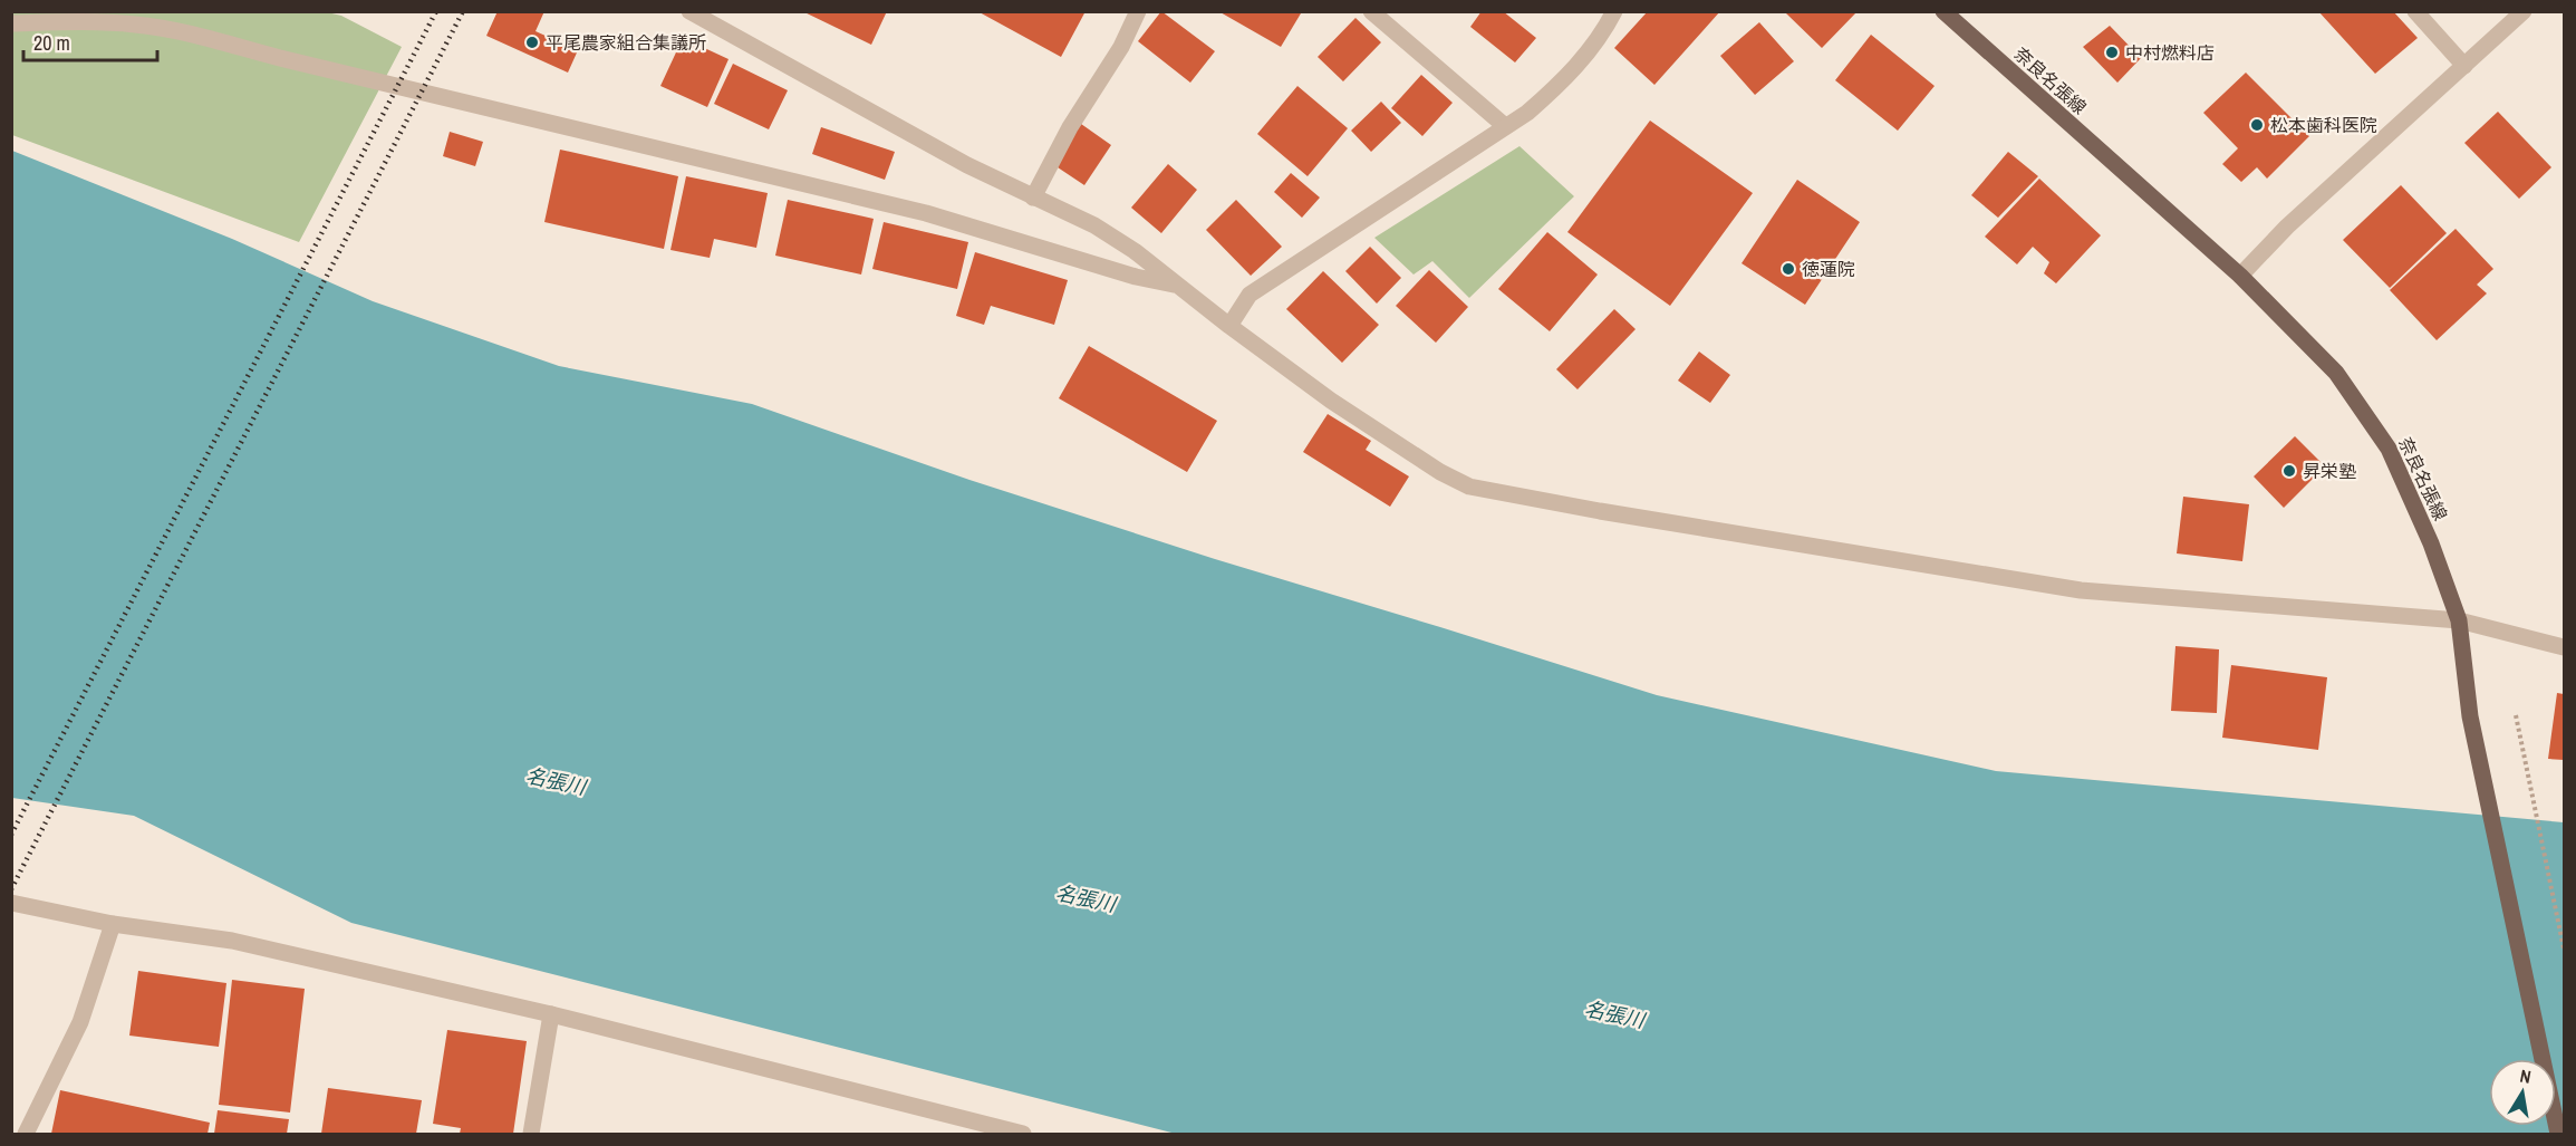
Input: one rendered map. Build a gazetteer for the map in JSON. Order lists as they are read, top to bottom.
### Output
{
  "streets": {
    "main road": ["奈良名張線"]
  },
  "water": ["名張川"],
  "places": [
    "平尾農家組合集議所",
    "中村燃料店",
    "松本歯科医院",
    "徳蓮院",
    "昇栄塾"
  ],
  "scale_bar": "20 m",
  "north": "top"
}
